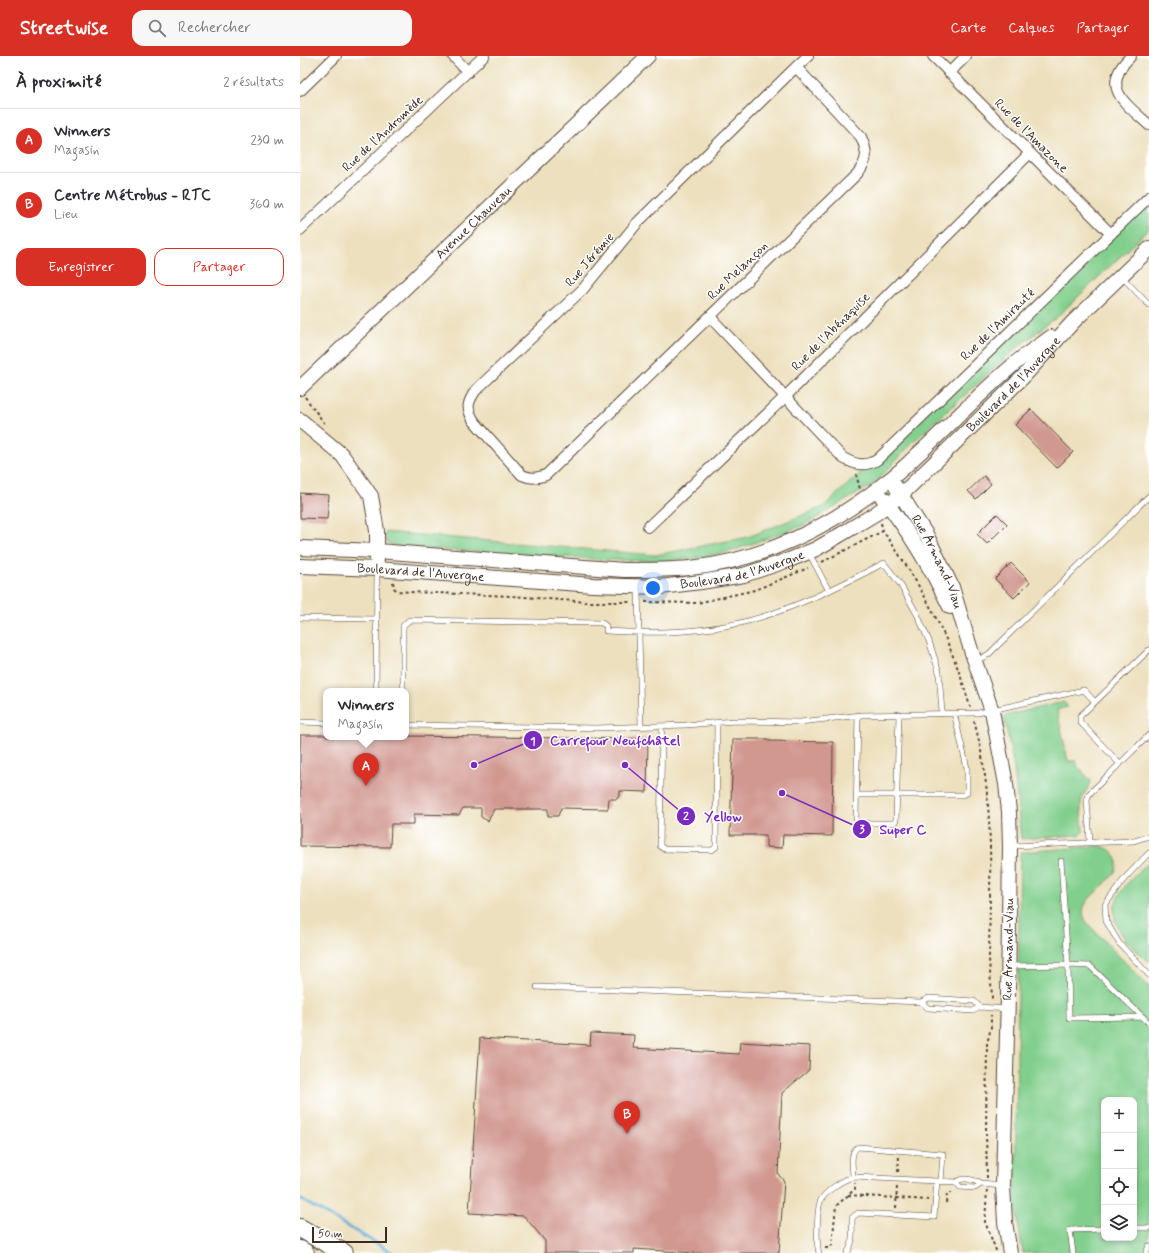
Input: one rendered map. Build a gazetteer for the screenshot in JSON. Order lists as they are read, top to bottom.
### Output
{
  "streets": {
    "main road": ["Avenue Chauveau", "Boulevard de l'Auvergne", "Rue Armand-Viau"],
    "street": [
      "Rue de l'Andromède",
      "Rue de l'Amazone",
      "Rue Jérémie",
      "Rue Melançon",
      "Rue de l'Amirauté",
      "Rue de l'Abénaquise"
    ]
  },
  "crossings": [
    ["Rue de l'Amazone", "Rue de l'Amirauté"],
    ["Rue de l'Amazone", "Rue de l'Abénaquise"],
    ["Rue Jérémie", "Rue Melançon"],
    ["Boulevard de l'Auvergne", "Rue Armand-Viau"]
  ],
  "places": ["Carrefour Neufchâtel", "Yellow", "Super C"],
  "scale_bar": "50 m",
  "page": {
    "header": "Streetwise",
    "search": "Rechercher",
    "nav": ["Carte", "Calques", "Partager"],
    "heading": ["À proximité", "2 résultats"],
    "list": [
      {
        "mark": "A",
        "name": "Winners",
        "note": "Magasin",
        "value": "230 m"
      },
      {
        "mark": "B",
        "name": "Centre Métrobus - RTC",
        "note": "Lieu",
        "value": "360 m"
      }
    ],
    "buttons": ["Enregistrer", "Partager"],
    "popup": ["Winners", "Magasin"],
    "pins": ["A", "B"],
    "map_buttons": ["+", "−"],
    "scale": "50 m"
  }
}
